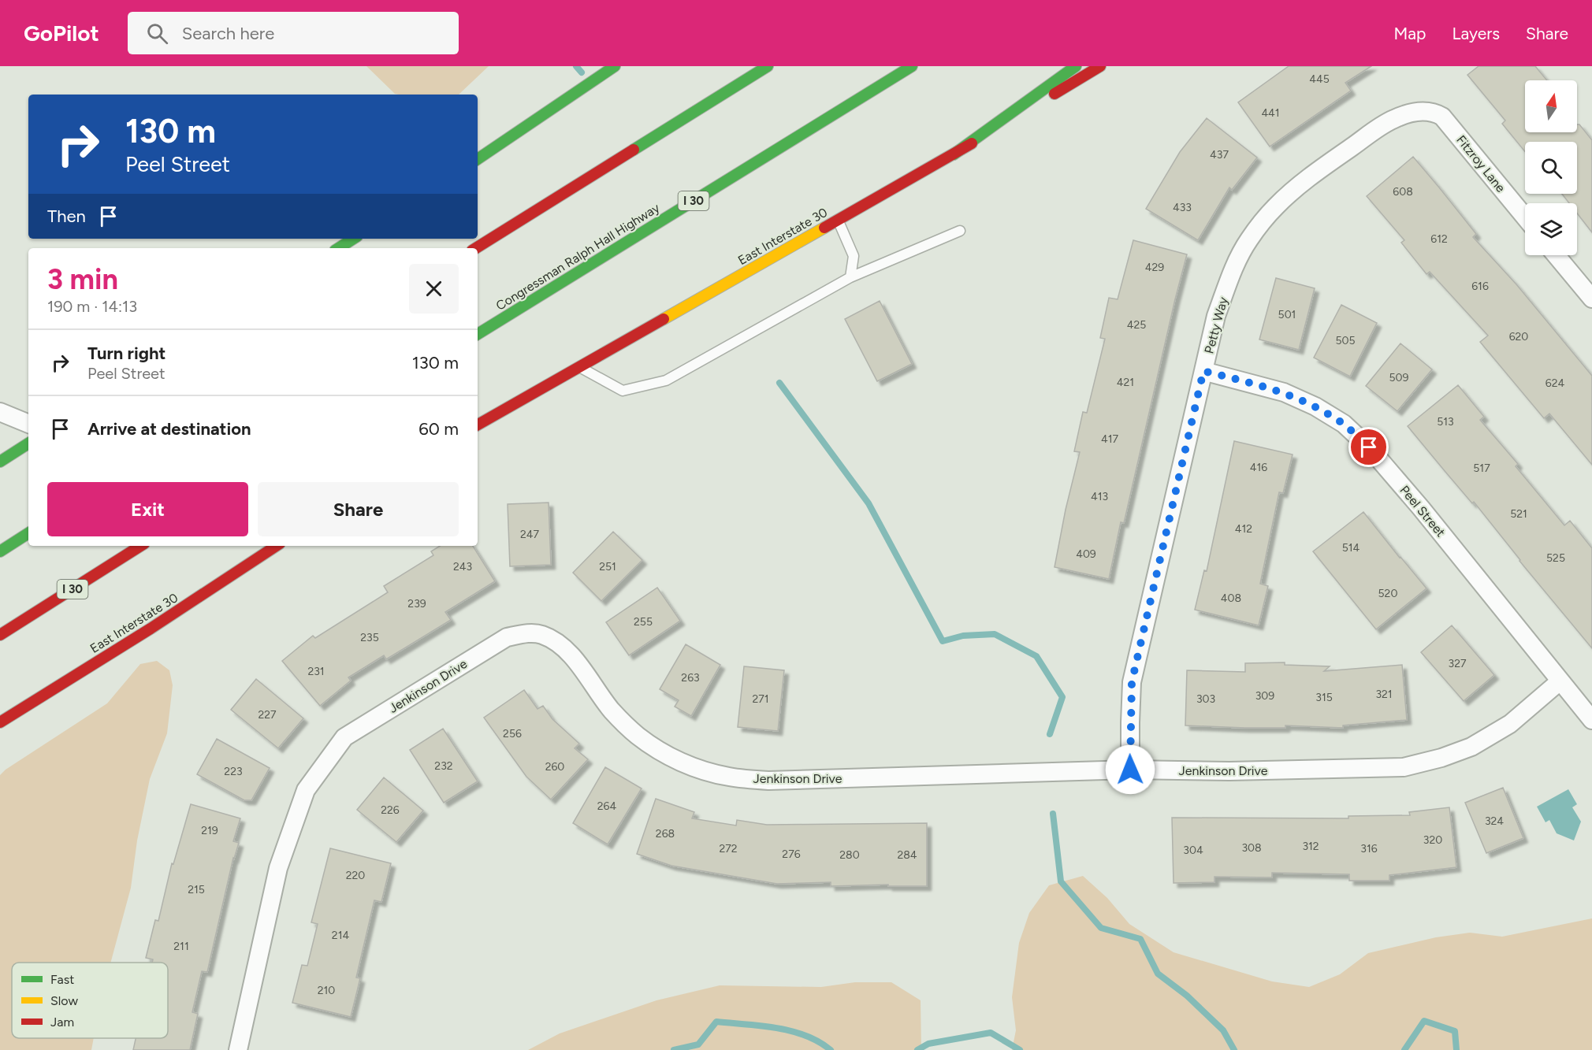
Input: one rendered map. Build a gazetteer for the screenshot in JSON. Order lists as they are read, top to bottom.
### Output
{
  "streets": {
    "main road": ["I 30", "East Interstate 30", "Congressman Ralph Hall Highway"],
    "street": [
      "Fitzroy Lane",
      "Petty Way",
      "Peel Street",
      "Jenkinson Drive"
    ]
  },
  "crossings": [
    ["Fitzroy Lane", "Petty Way"],
    ["Petty Way", "Peel Street"],
    ["Petty Way", "Jenkinson Drive"],
    ["Peel Street", "Jenkinson Drive"]
  ],
  "house_numbers": [
    "445",
    "441",
    "437",
    "608",
    "433",
    "612",
    "429",
    "616",
    "501",
    "425",
    "620",
    "505",
    "509",
    "421",
    "624",
    "513",
    "417",
    "416",
    "517",
    "413",
    "521",
    "412",
    "247",
    "514",
    "409",
    "525",
    "243",
    "251",
    "520",
    "408",
    "239",
    "255",
    "235",
    "327",
    "231",
    "263",
    "321",
    "309",
    "315",
    "271",
    "303",
    "227",
    "256",
    "232",
    "260",
    "223",
    "264",
    "226",
    "324",
    "219",
    "268",
    "320",
    "312",
    "308",
    "272",
    "316",
    "304",
    "276",
    "280",
    "284",
    "220",
    "215",
    "214",
    "211",
    "210"
  ],
  "legend": ["Fast", "Slow", "Jam"],
  "north": "top",
  "page": {
    "header": "GoPilot",
    "search": "Search here",
    "nav": ["Map", "Layers", "Share"],
    "turn": ["130 m", "Peel Street"],
    "then": "Then",
    "heading": ["3 min", "190 m · 14:13"],
    "list": [
      {
        "name": "Turn right",
        "note": "Peel Street",
        "value": "130 m"
      },
      {
        "name": "Arrive at destination",
        "value": "60 m"
      }
    ],
    "buttons": ["Exit", "Share"]
  }
}
